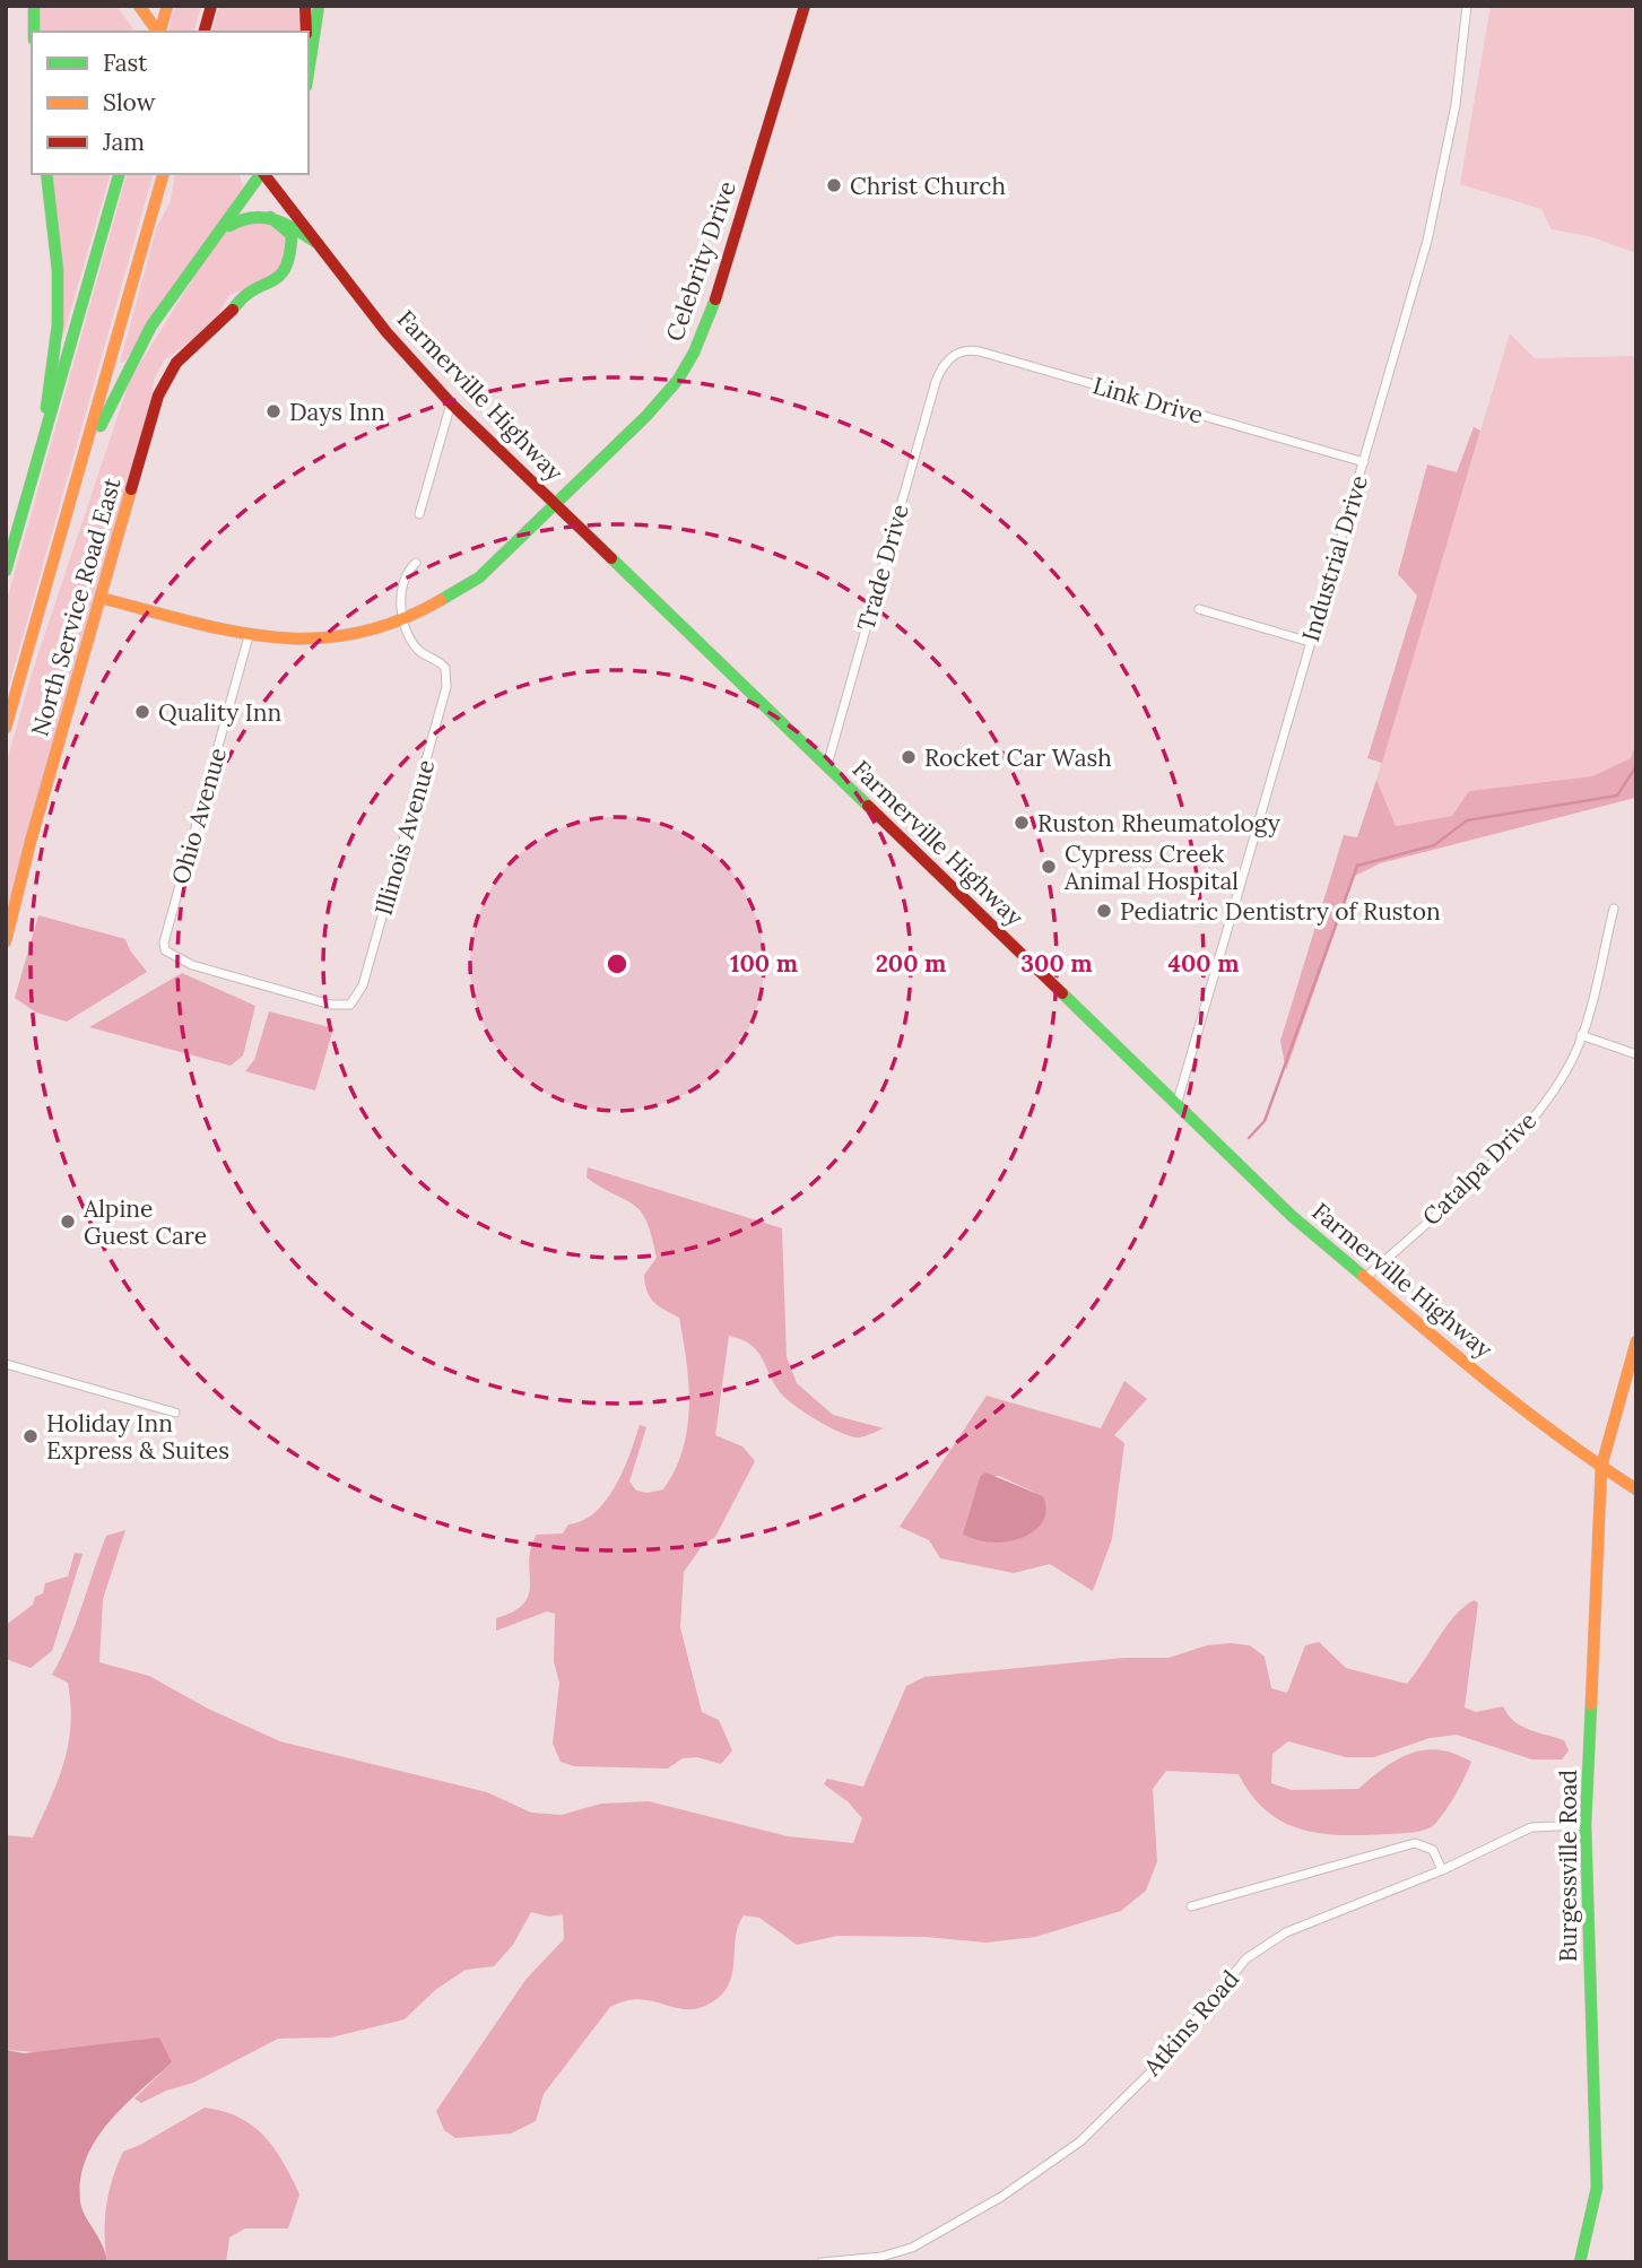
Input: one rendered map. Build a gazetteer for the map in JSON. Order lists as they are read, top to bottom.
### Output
{
  "streets": {
    "main road": [
      "Celebrity Drive",
      "Farmerville Highway",
      "North Service Road East",
      "Burgessville Road"
    ],
    "street": [
      "Link Drive",
      "Industrial Drive",
      "Trade Drive",
      "Ohio Avenue",
      "Illinois Avenue",
      "Catalpa Drive",
      "Atkins Road"
    ]
  },
  "crossings": [
    ["Celebrity Drive", "Farmerville Highway"],
    ["Celebrity Drive", "North Service Road East"],
    ["Celebrity Drive", "Ohio Avenue"],
    ["Celebrity Drive", "Illinois Avenue"],
    ["Farmerville Highway", "Industrial Drive"],
    ["Farmerville Highway", "Trade Drive"],
    ["Farmerville Highway", "Catalpa Drive"],
    ["Farmerville Highway", "Burgessville Road"],
    ["Link Drive", "Industrial Drive"],
    ["Link Drive", "Trade Drive"],
    ["Ohio Avenue", "Illinois Avenue"],
    ["Burgessville Road", "Atkins Road"]
  ],
  "places": [
    "Christ Church",
    "Days Inn",
    "Quality Inn",
    "Rocket Car Wash",
    "Ruston Rheumatology",
    "Cypress Creek Animal Hospital",
    "Pediatric Dentistry of Ruston",
    "Alpine Guest Care",
    "Holiday Inn Express & Suites"
  ],
  "legend": ["Fast", "Slow", "Jam"],
  "rings": [
    "100 m",
    "200 m",
    "300 m",
    "400 m"
  ]
}
